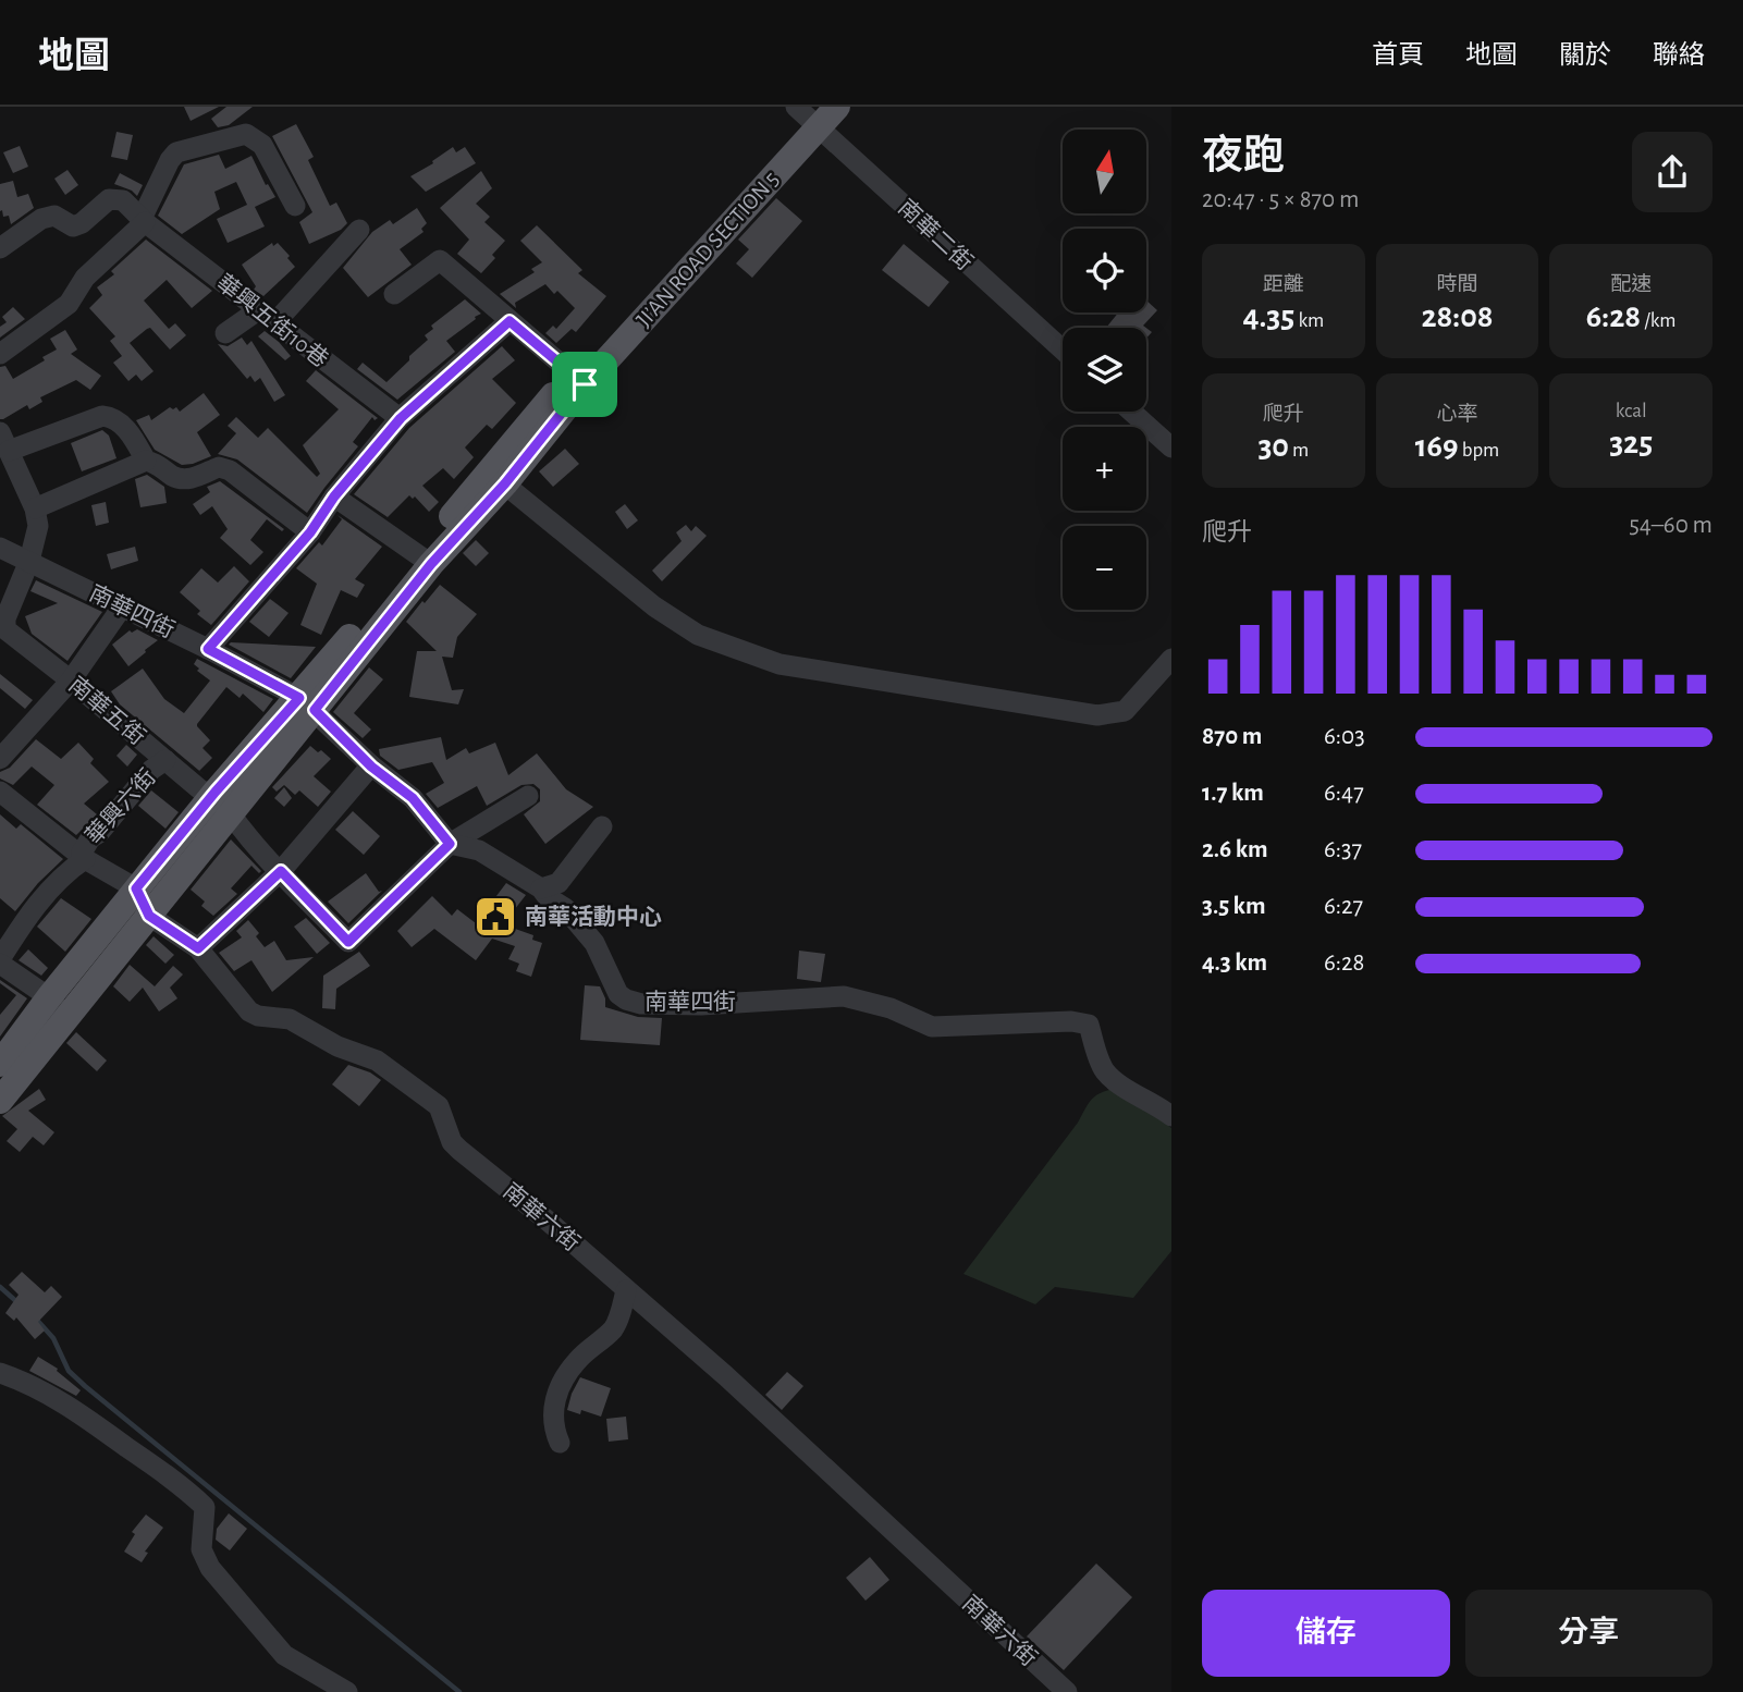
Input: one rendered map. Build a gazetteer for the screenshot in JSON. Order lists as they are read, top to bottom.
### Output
{
  "streets": {
    "main road": ["JI’AN ROAD SECTION 5"],
    "street": [
      "南華二街",
      "華興五街10巷",
      "南華四街",
      "南華五街",
      "華興六街",
      "南華六街"
    ]
  },
  "crossings": [
    ["南華二街", "JI’AN ROAD SECTION 5"],
    ["JI’AN ROAD SECTION 5", "南華四街"],
    ["JI’AN ROAD SECTION 5", "南華五街"],
    ["JI’AN ROAD SECTION 5", "南華六街"],
    ["南華四街", "南華五街"],
    ["南華五街", "華興六街"]
  ],
  "places": {
    "public building": ["南華活動中心"]
  },
  "north": "top",
  "page": {
    "header": "地圖",
    "nav": [
      "首頁",
      "地圖",
      "關於",
      "聯絡"
    ],
    "heading": ["夜跑", "20:47 · 5 × 870 m"],
    "map_buttons": ["+", "−"],
    "stats": [
      ["距離", "4.35 km"],
      ["時間", "28:08"],
      ["配速", "6:28 /km"],
      ["爬升", "30 m"],
      ["心率", "169 bpm"],
      ["kcal", "325"]
    ],
    "chart": ["爬升", "54–60 m"],
    "list": [
      {
        "name": "870 m",
        "note": "6:03"
      },
      {
        "name": "1.7 km",
        "note": "6:47"
      },
      {
        "name": "2.6 km",
        "note": "6:37"
      },
      {
        "name": "3.5 km",
        "note": "6:27"
      },
      {
        "name": "4.3 km",
        "note": "6:28"
      }
    ],
    "buttons": ["儲存", "分享"]
  }
}
